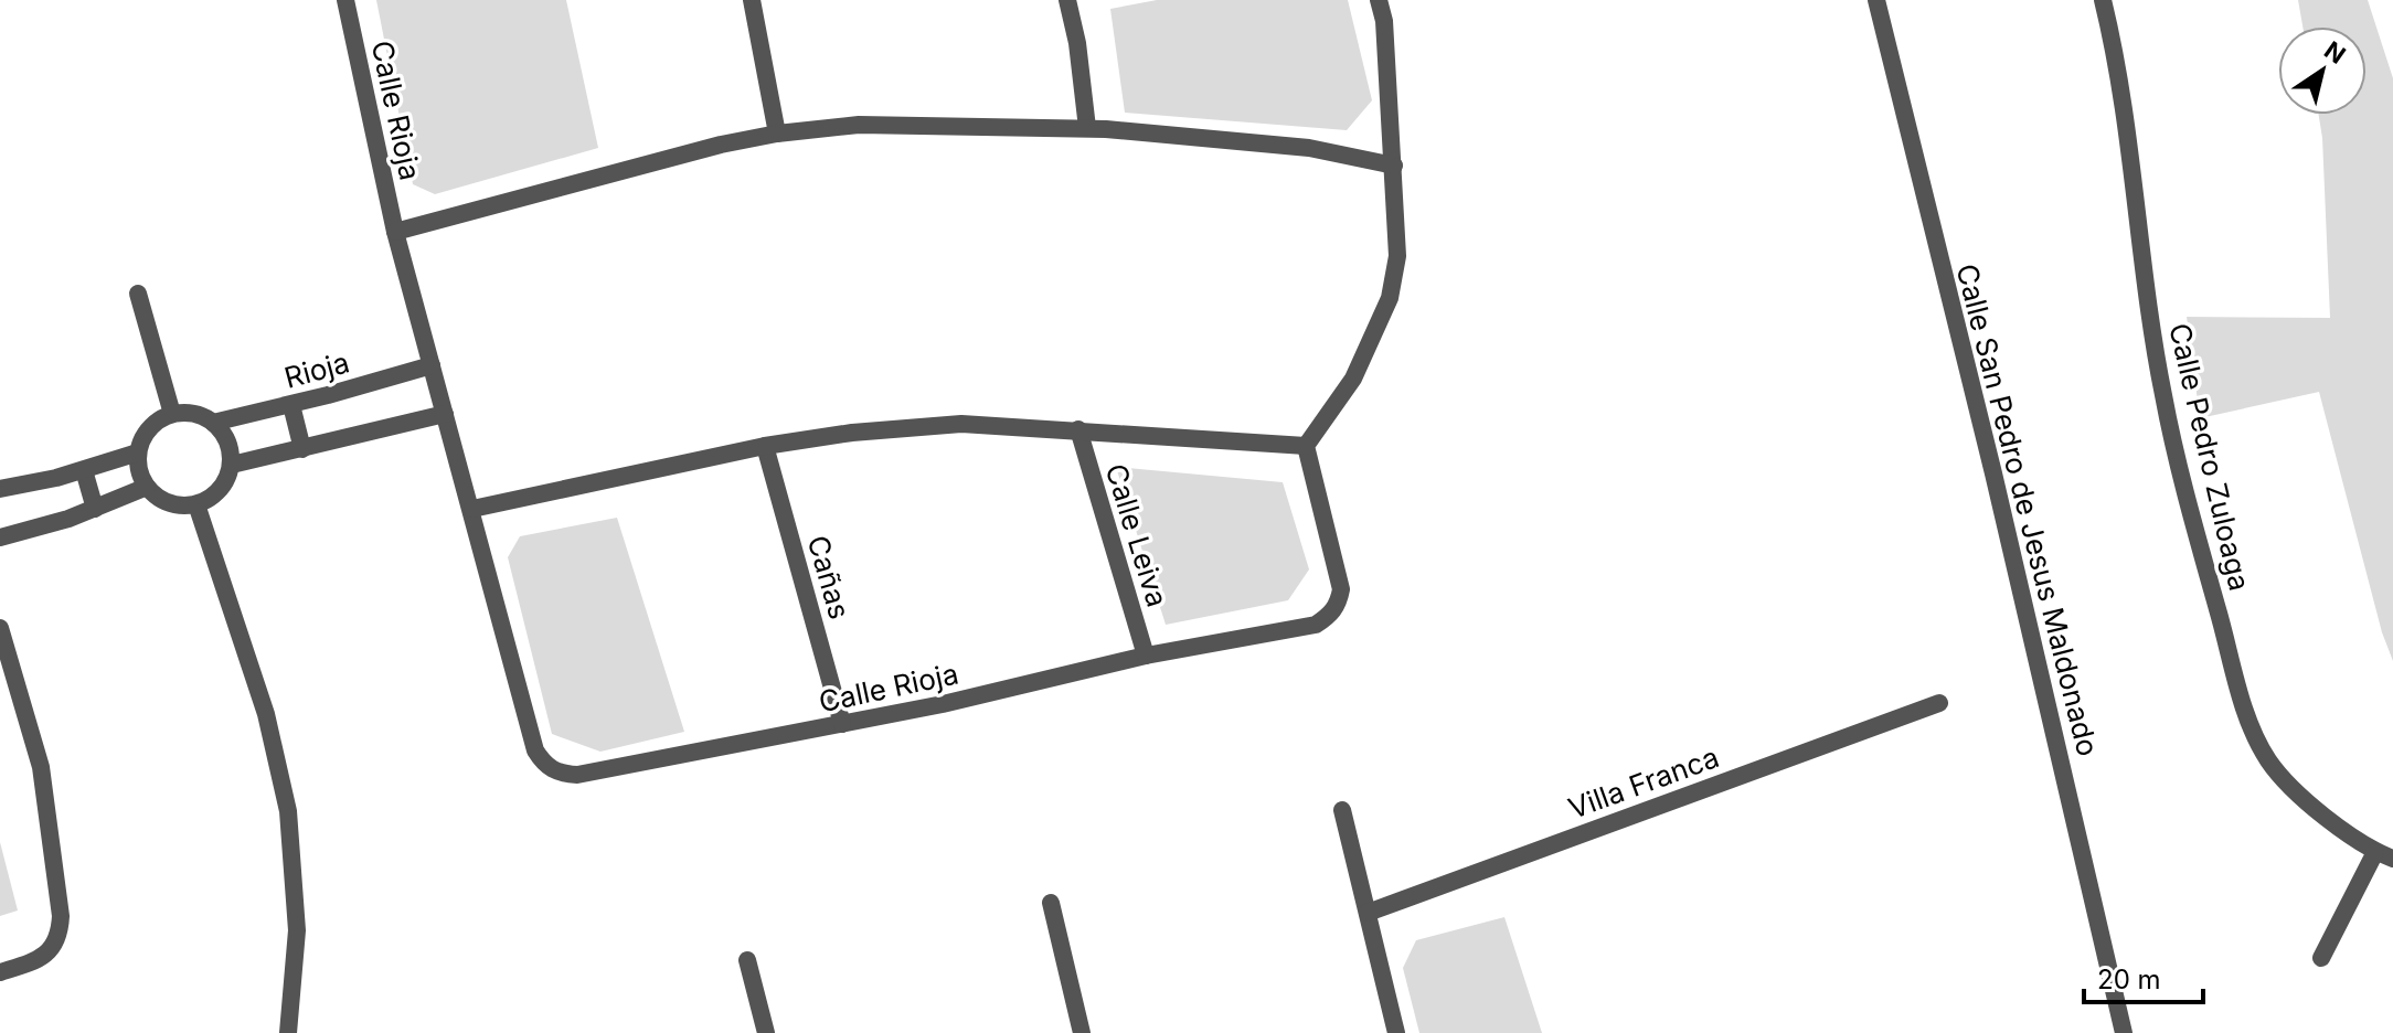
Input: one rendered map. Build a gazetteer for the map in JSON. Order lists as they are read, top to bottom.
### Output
{
  "streets": {
    "street": [
      "Calle Rioja",
      "Rioja",
      "Calle Pedro Zuloaga",
      "Calle San Pedro de Jesus Maldonado",
      "Calle Leiva",
      "Cañas",
      "Villa Franca"
    ]
  },
  "crossings": [
    ["Calle Rioja", "Rioja"],
    ["Calle Rioja", "Calle Leiva"],
    ["Calle Rioja", "Cañas"]
  ],
  "scale_bar": "20 m",
  "north": "top right"
}
